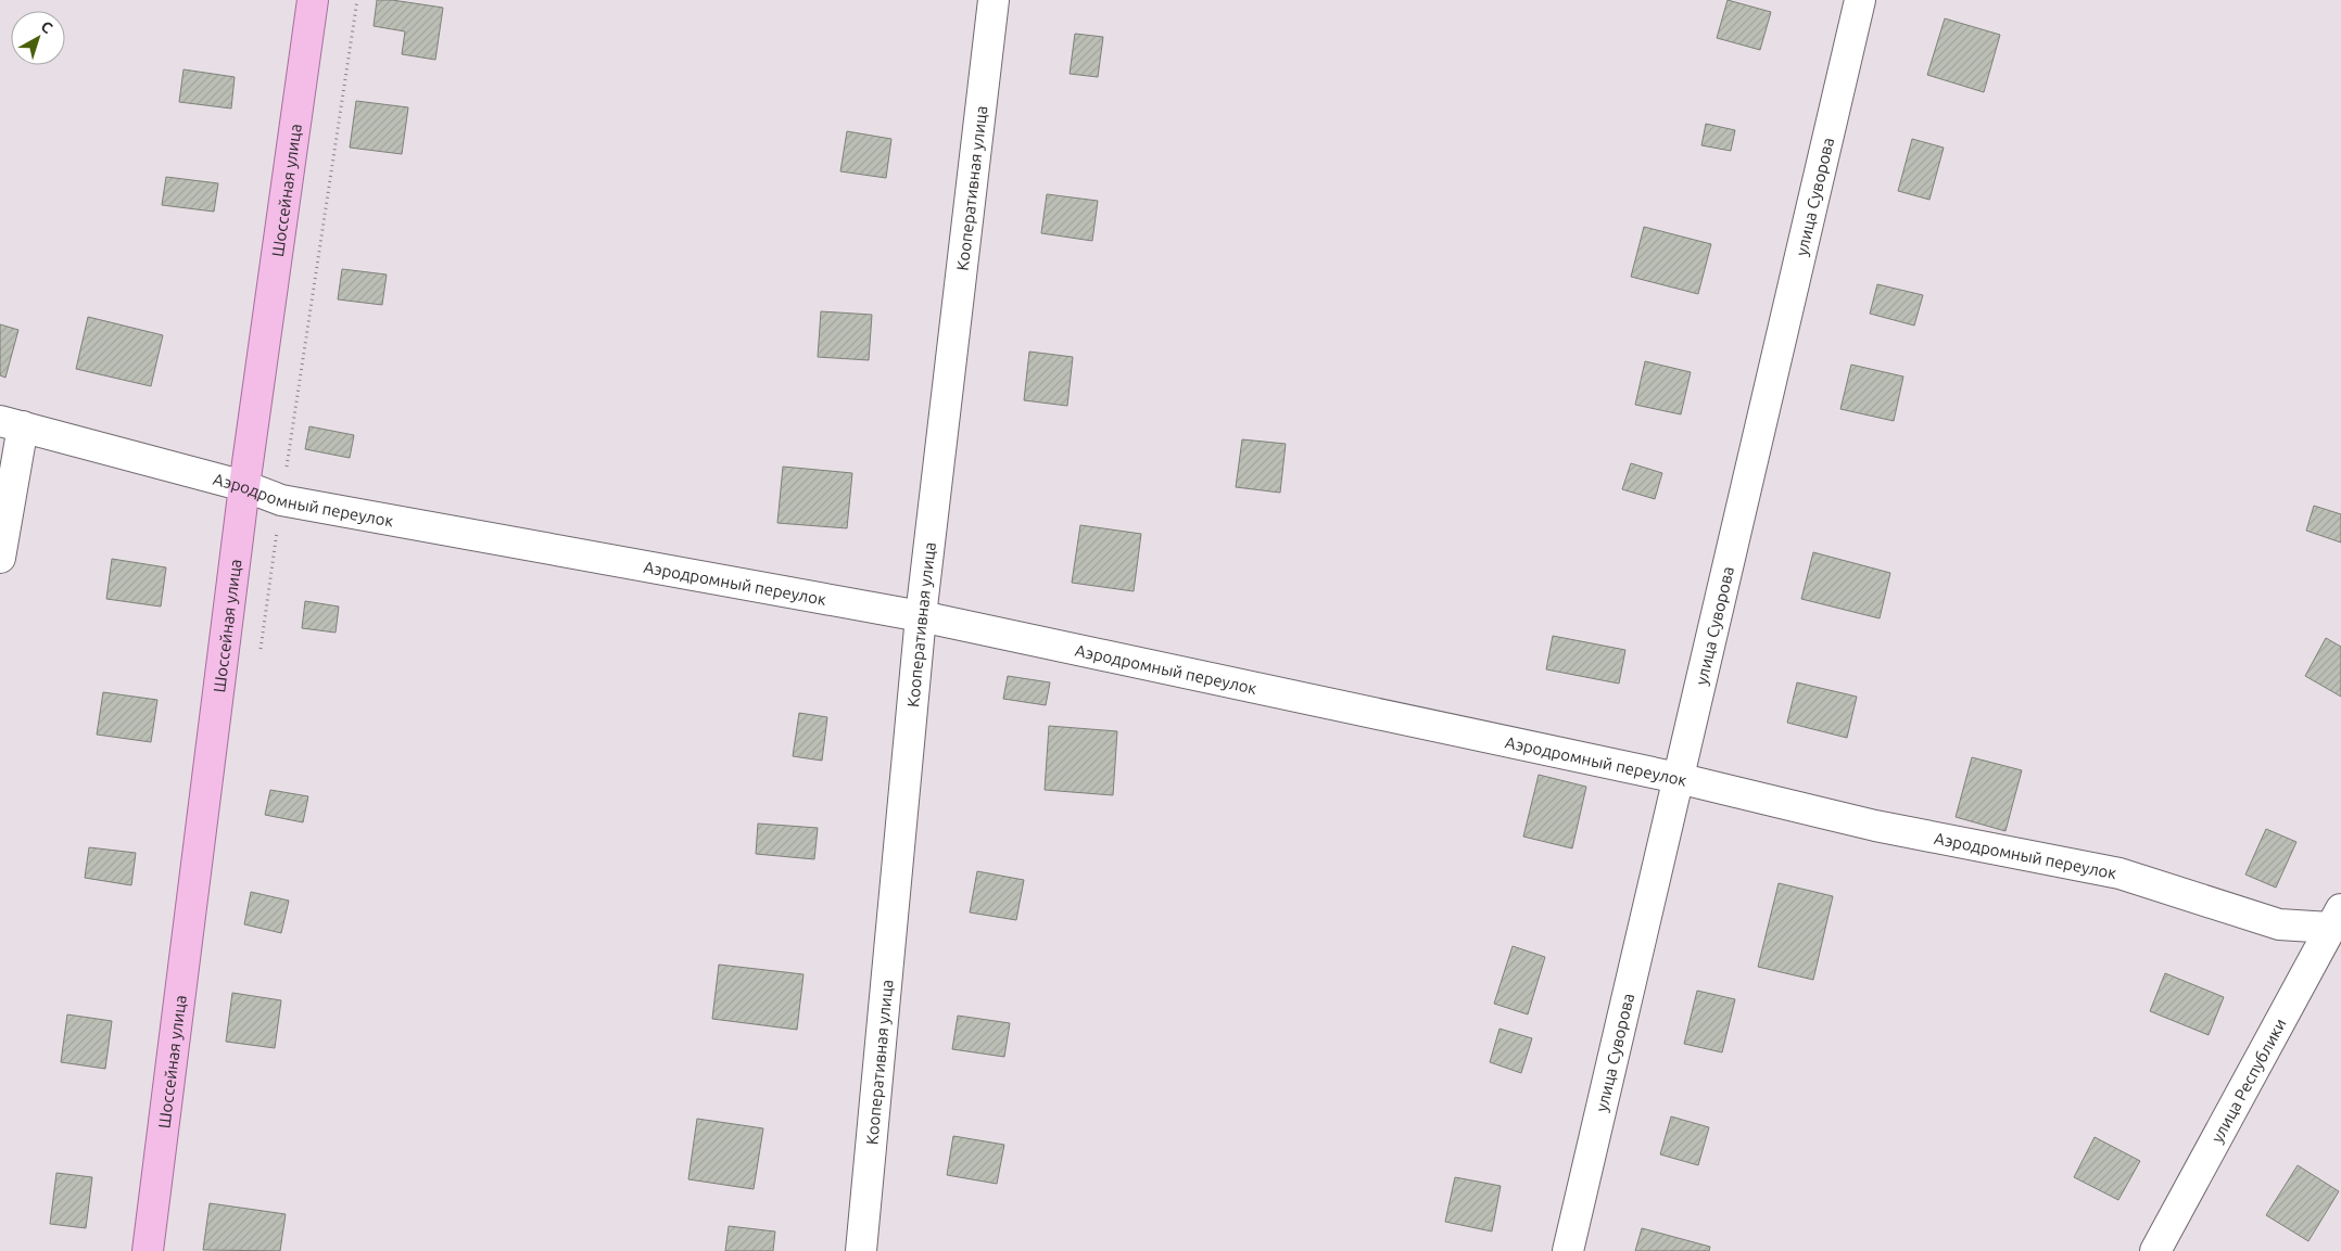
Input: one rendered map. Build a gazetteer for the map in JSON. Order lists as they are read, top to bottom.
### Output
{
  "streets": {
    "main road": ["Шоссейная улица"],
    "street": [
      "Кооперативная улица",
      "улица Суворова",
      "Аэродромный переулок",
      "улица Республики"
    ]
  },
  "crossings": [
    ["Кооперативная улица", "Аэродромный переулок"],
    ["Шоссейная улица", "Аэродромный переулок"],
    ["улица Суворова", "Аэродромный переулок"],
    ["Аэродромный переулок", "улица Республики"]
  ],
  "north": "top right"
}
